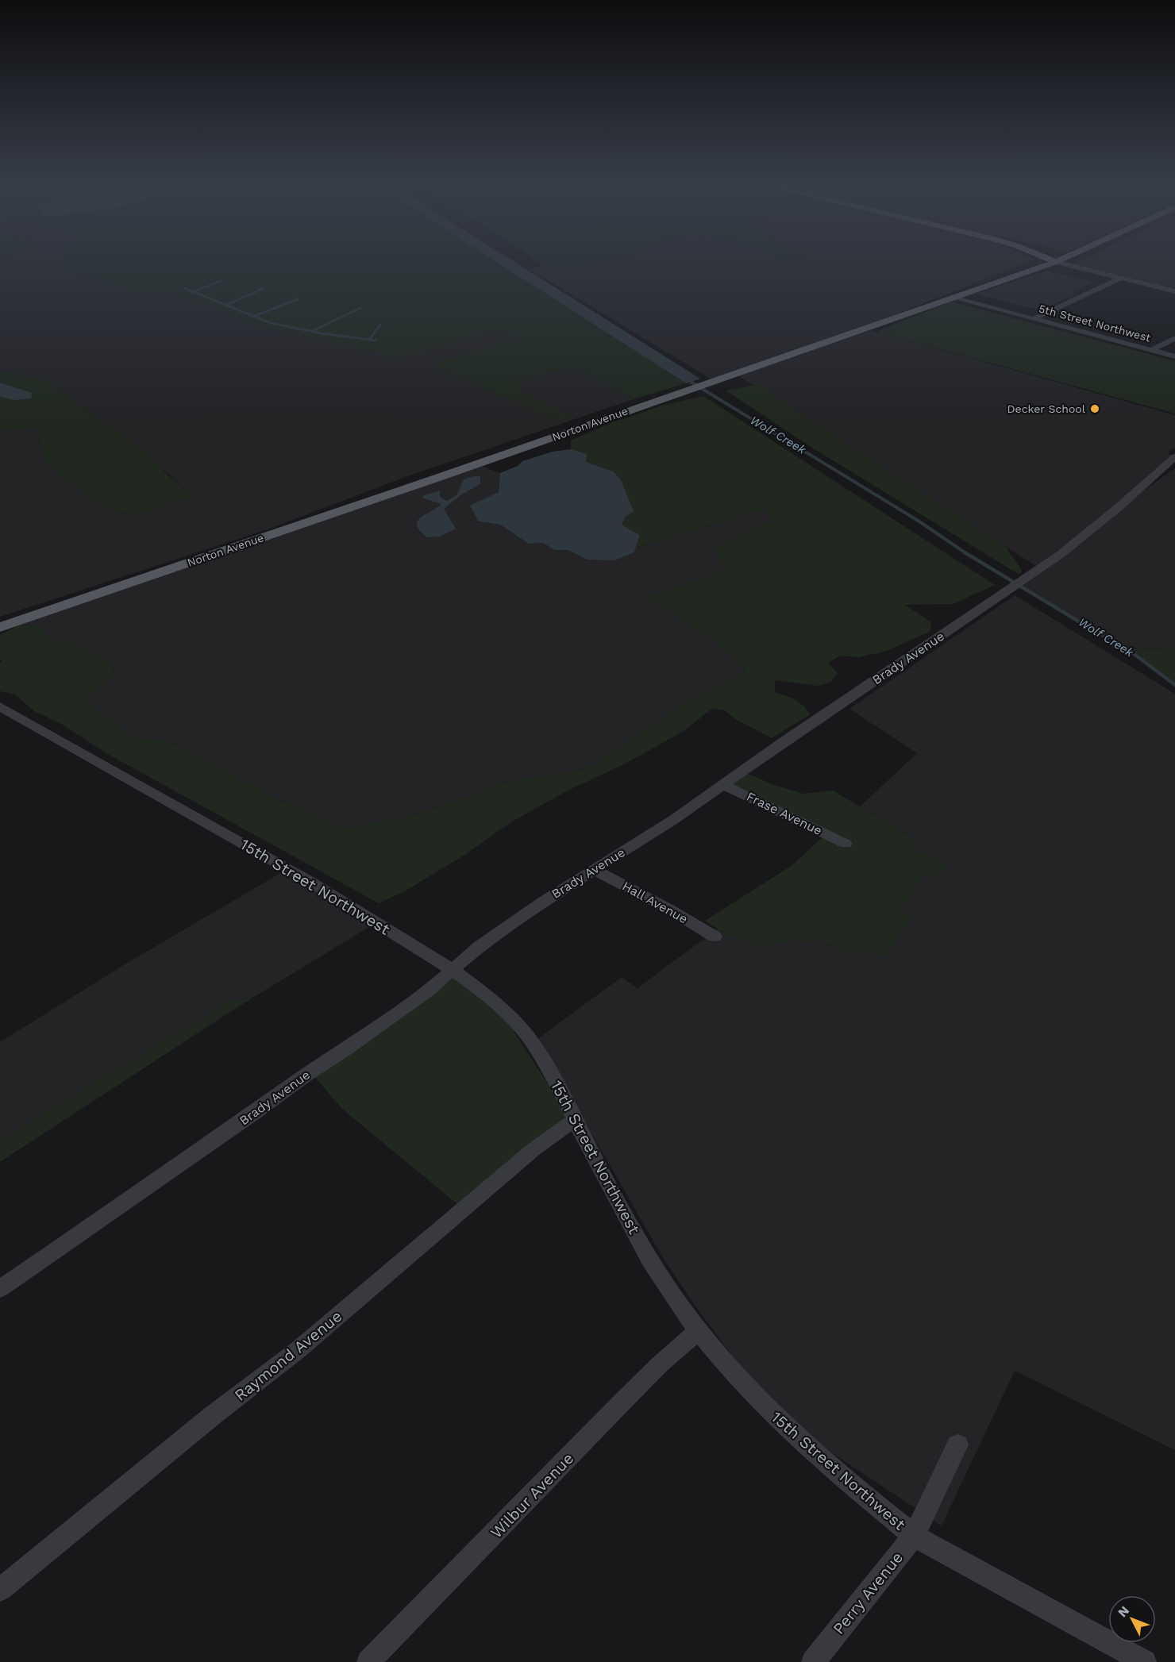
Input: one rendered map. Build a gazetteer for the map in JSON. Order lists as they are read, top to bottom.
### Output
{
  "streets": {
    "main road": ["Norton Avenue"],
    "street": [
      "5th Street Northwest",
      "Brady Avenue",
      "Frase Avenue",
      "15th Street Northwest",
      "Hall Avenue",
      "Raymond Avenue",
      "Wilbur Avenue",
      "Perry Avenue"
    ]
  },
  "crossings": [
    ["5th Street Northwest", "Norton Avenue"],
    ["Brady Avenue", "Frase Avenue"],
    ["Brady Avenue", "15th Street Northwest"],
    ["Brady Avenue", "Hall Avenue"],
    ["15th Street Northwest", "Raymond Avenue"],
    ["15th Street Northwest", "Wilbur Avenue"],
    ["15th Street Northwest", "Perry Avenue"]
  ],
  "water": ["Wolf Creek"],
  "places": ["Decker School"],
  "north": "top left"
}
